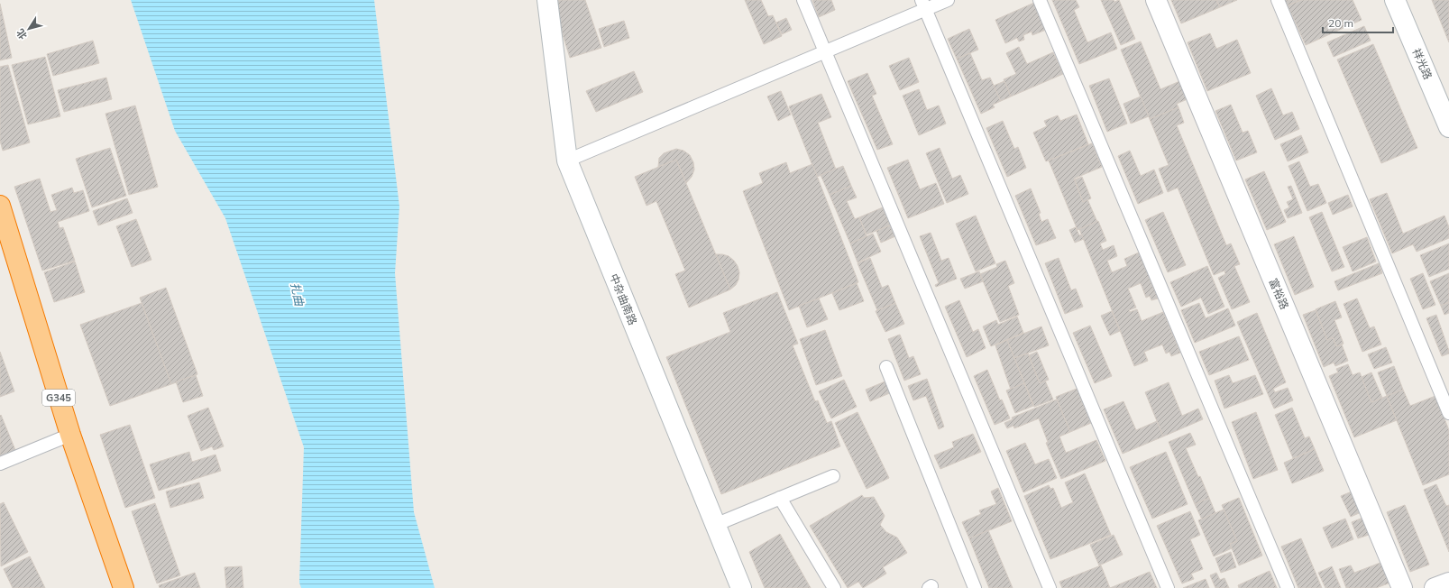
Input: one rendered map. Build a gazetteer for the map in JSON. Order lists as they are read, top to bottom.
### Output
{
  "streets": {
    "highway": ["G345"],
    "street": ["祥光路", "富裕路", "中杂曲南路"]
  },
  "water": ["扎曲"],
  "scale_bar": "20 m",
  "north": "bottom left"
}
